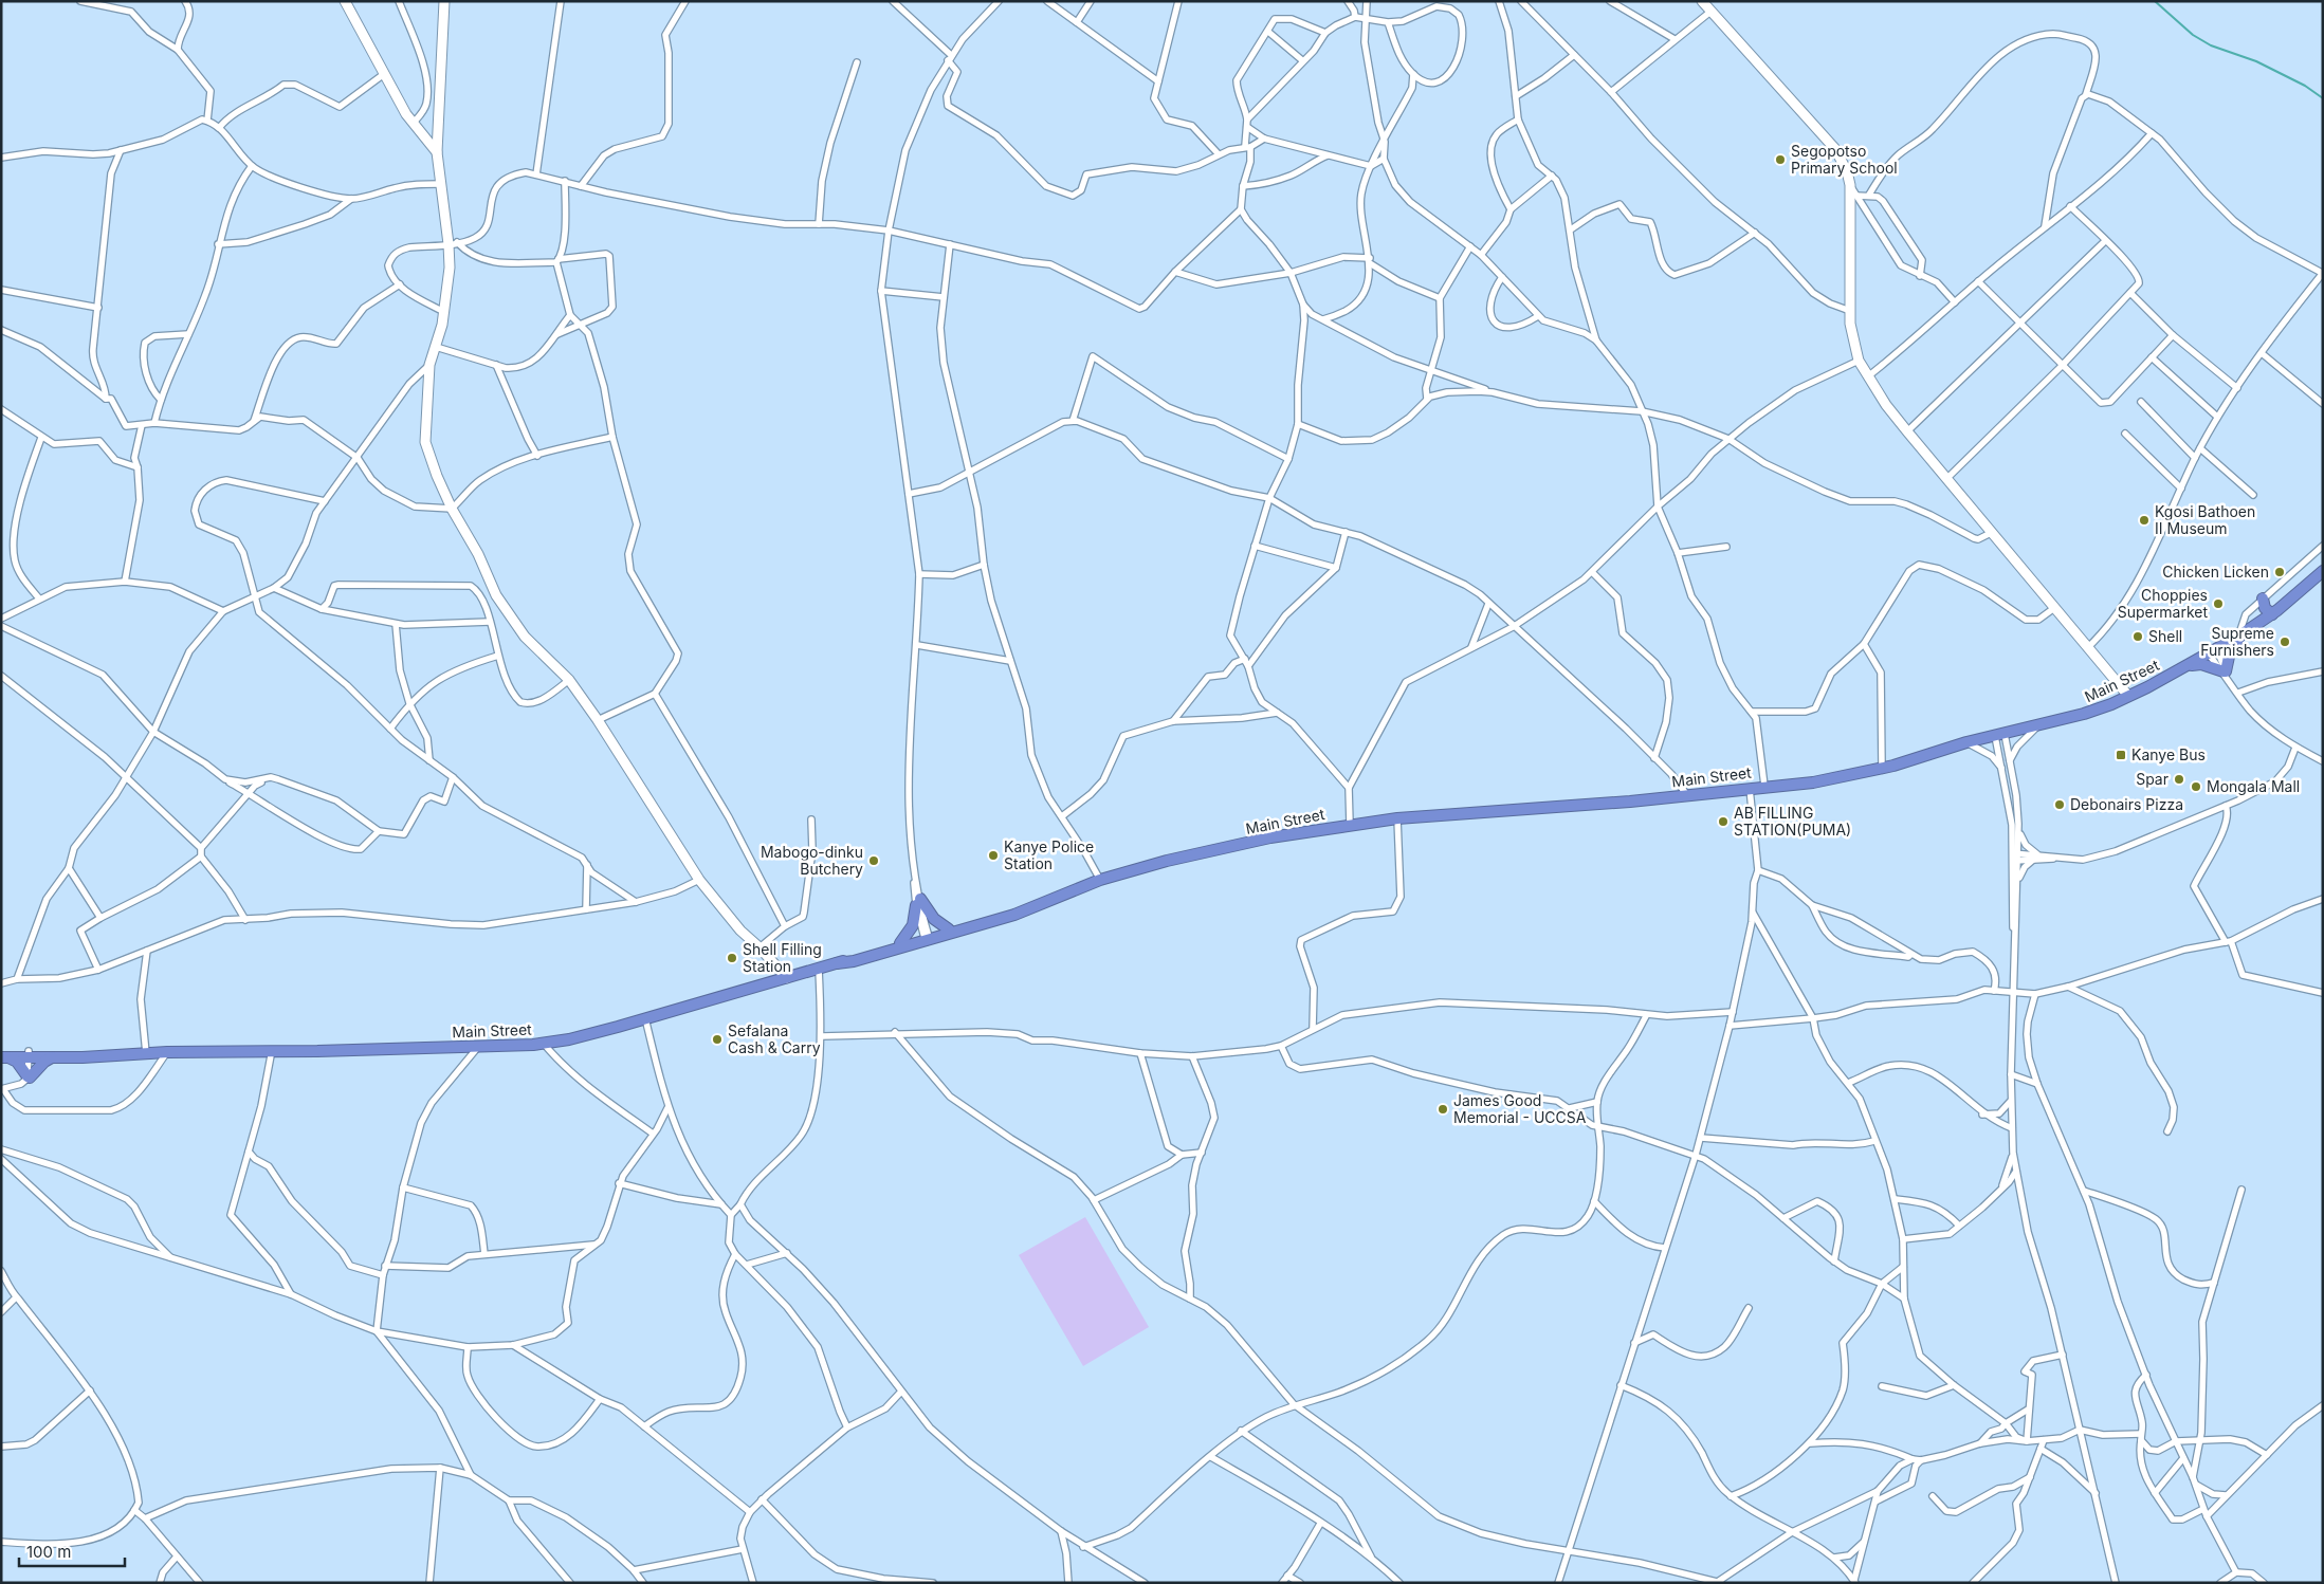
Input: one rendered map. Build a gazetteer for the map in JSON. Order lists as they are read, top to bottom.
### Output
{
  "streets": {
    "highway": ["Main Street"]
  },
  "places": {
    "other": [
      "Segopotso Primary School",
      "Kgosi Bathoen II Museum",
      "Chicken Licken",
      "Choppies Supermarket",
      "Shell",
      "Supreme Furnishers",
      "Spar",
      "Mongala Mall",
      "Debonairs Pizza",
      "AB FILLING STATION(PUMA)",
      "Kanye Police Station",
      "Mabogo-dinku Butchery",
      "Shell Filling Station",
      "Sefalana Cash & Carry",
      "James Good Memorial - UCCSA"
    ],
    "transit": ["Kanye Bus"]
  },
  "scale_bar": "100 m"
}
